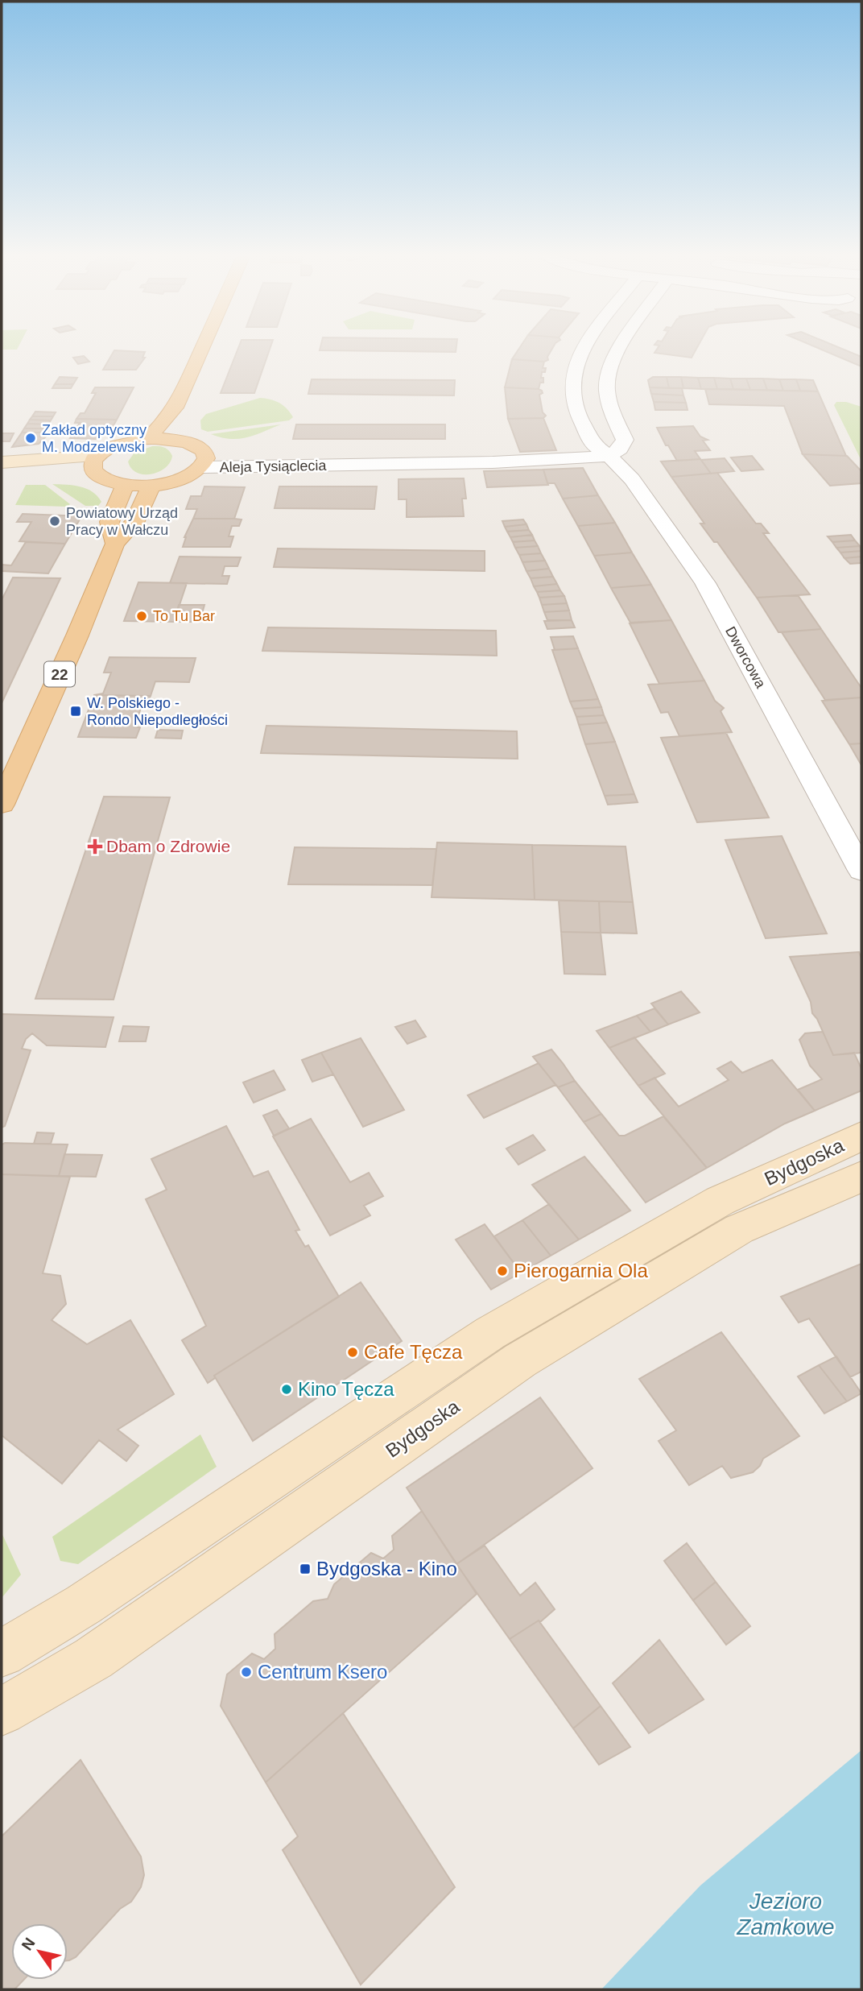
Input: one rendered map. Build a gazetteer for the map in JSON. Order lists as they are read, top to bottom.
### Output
{
  "streets": {
    "main road": ["22"],
    "street": ["Aleja Tysiąclecia", "Dworcowa", "Bydgoska"]
  },
  "crossings": [
    ["Aleja Tysiąclecia", "Dworcowa"]
  ],
  "water": ["Jezioro Zamkowe"],
  "places": {
    "other": [
      "Zakład optyczny M. Modzelewski",
      "Powiatowy Urząd Pracy w Wałczu",
      "To Tu Bar",
      "Pierogarnia Ola",
      "Cafe Tęcza",
      "Kino Tęcza",
      "Centrum Ksero"
    ],
    "transit": ["W. Polskiego - Rondo Niepodległości", "Bydgoska - Kino"],
    "health": ["Dbam o Zdrowie"]
  },
  "north": "top left"
}
